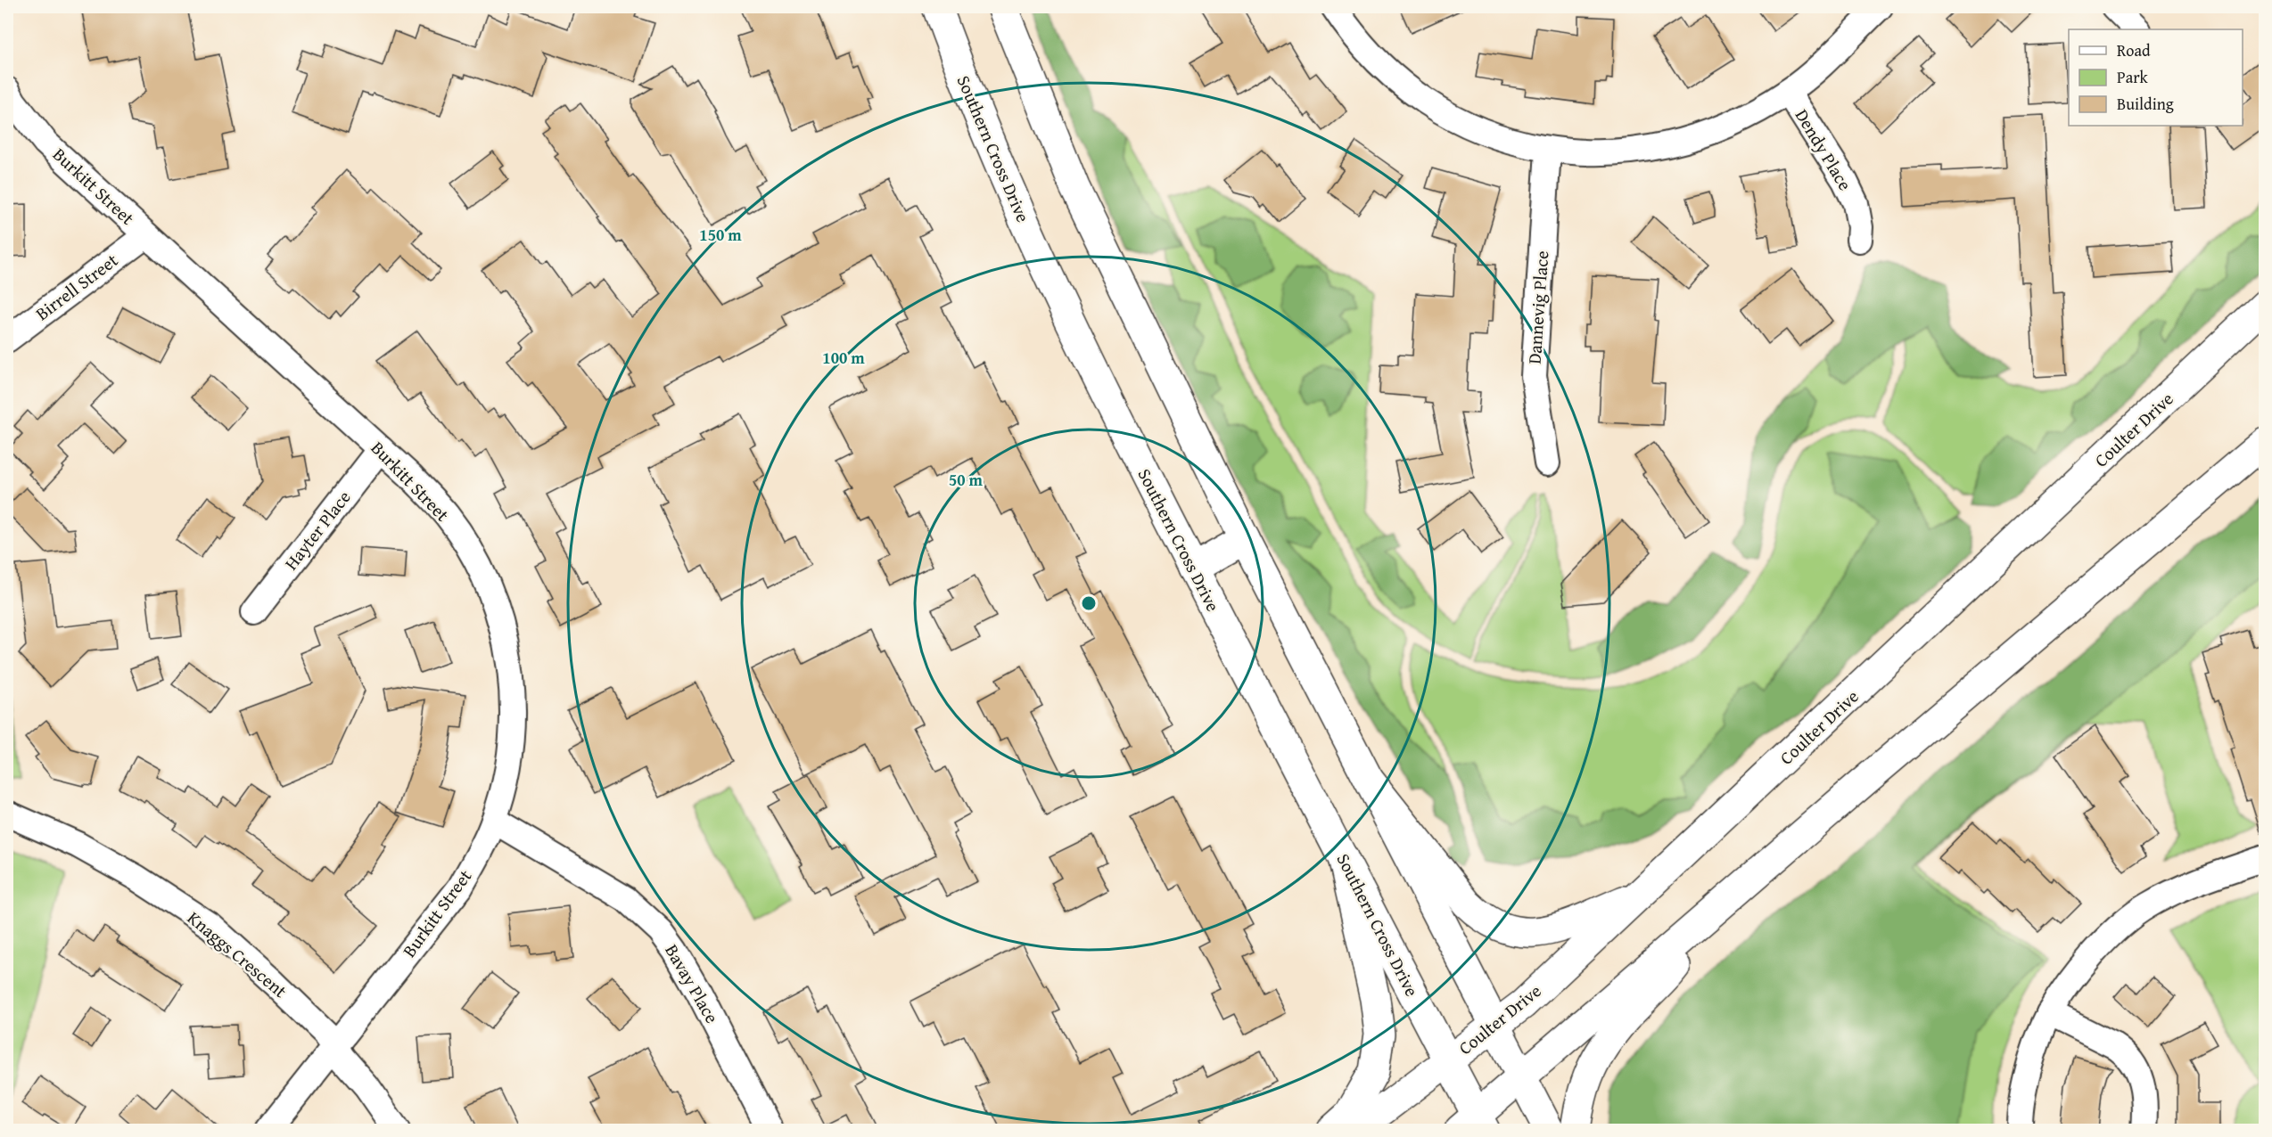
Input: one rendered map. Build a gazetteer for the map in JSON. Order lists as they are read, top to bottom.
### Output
{
  "streets": {
    "main road": ["Southern Cross Drive", "Coulter Drive"],
    "street": [
      "Dendy Place",
      "Burkitt Street",
      "Birrell Street",
      "Dannevig Place",
      "Hayter Place",
      "Knaggs Crescent",
      "Bavay Place"
    ]
  },
  "crossings": [
    ["Southern Cross Drive", "Coulter Drive"],
    ["Burkitt Street", "Birrell Street"],
    ["Burkitt Street", "Hayter Place"],
    ["Burkitt Street", "Knaggs Crescent"],
    ["Burkitt Street", "Bavay Place"]
  ],
  "legend": ["Road", "Park", "Building"],
  "rings": ["150 m", "100 m", "50 m"]
}
